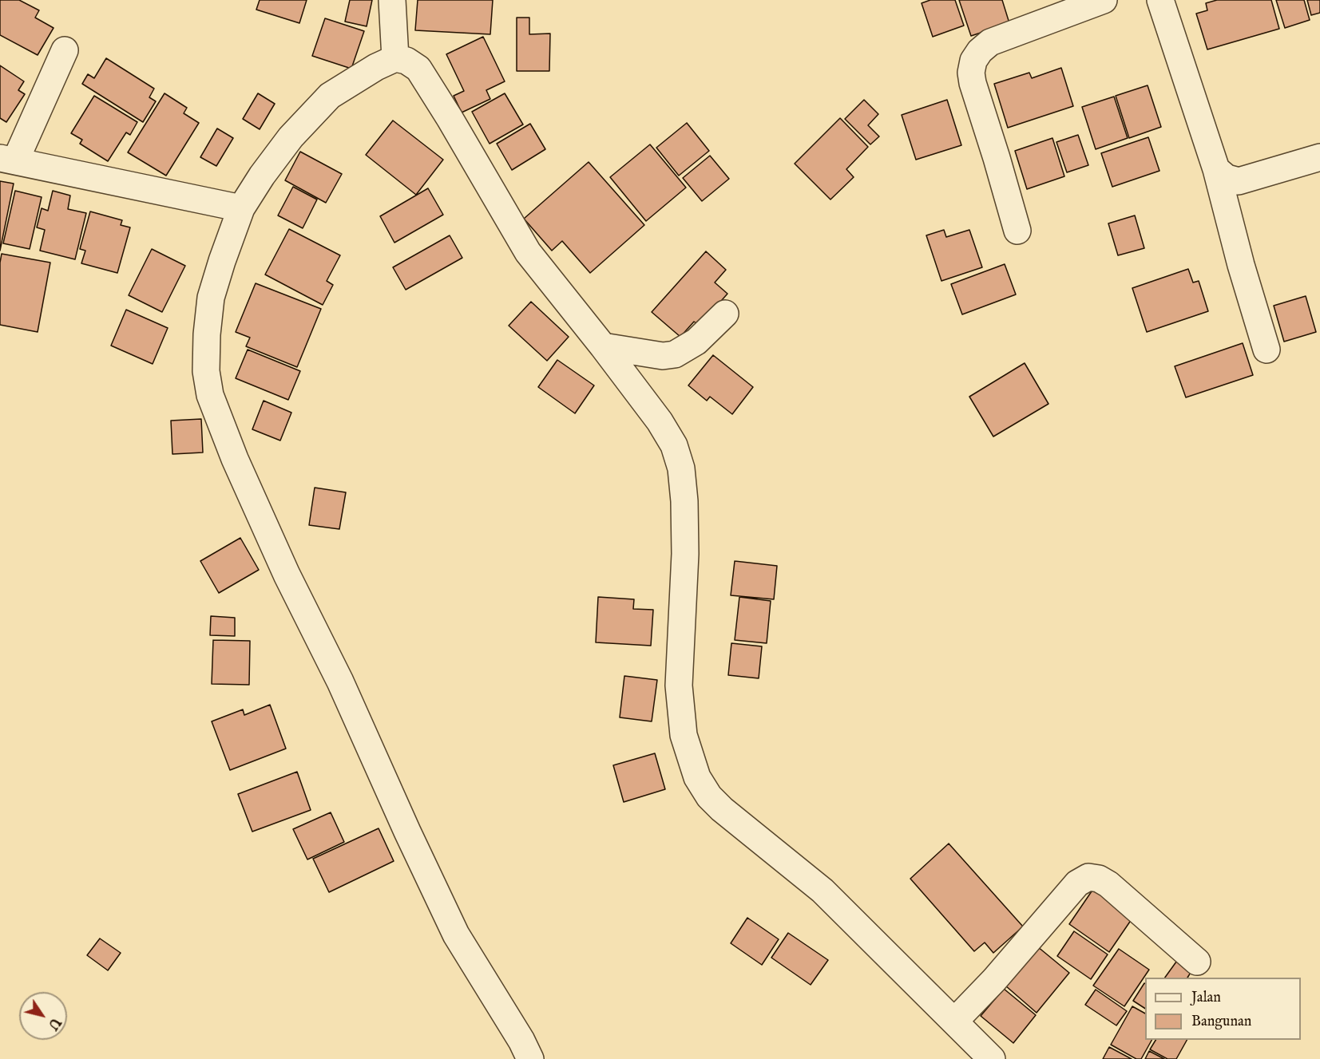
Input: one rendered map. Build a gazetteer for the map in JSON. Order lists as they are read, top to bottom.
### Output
{
  "legend": ["Jalan", "Bangunan"],
  "north": "bottom right"
}
